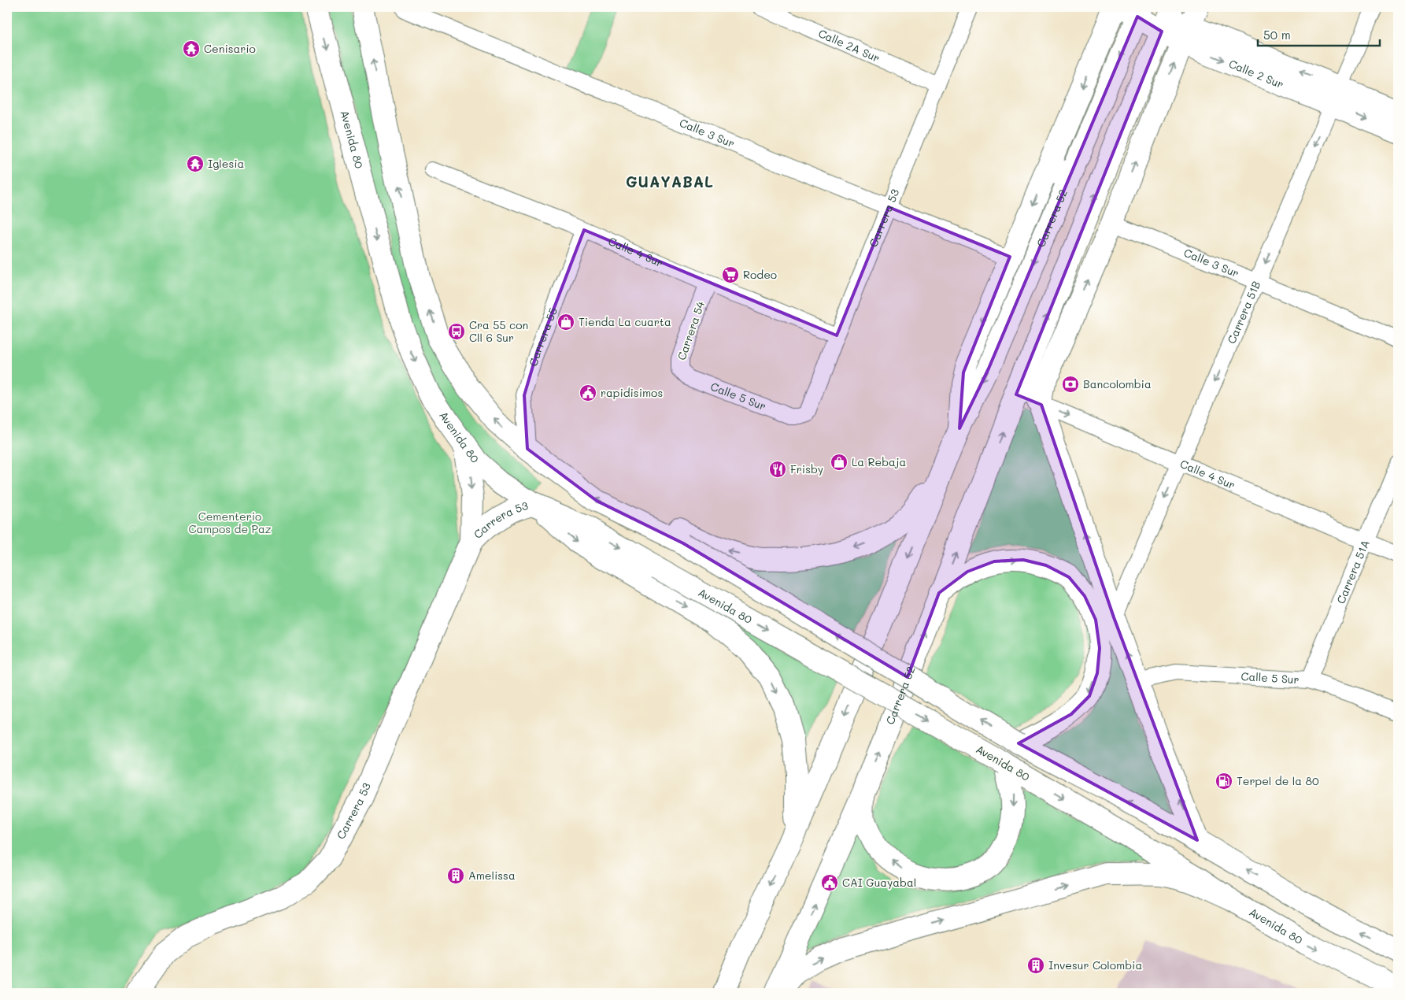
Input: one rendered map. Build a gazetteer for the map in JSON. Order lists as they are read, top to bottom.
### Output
{
  "streets": {
    "main road": [
      "Calle 2 Sur",
      "Avenida 80",
      "Carrera 53",
      "Carrera 52"
    ],
    "street": [
      "Calle 2A Sur",
      "Calle 3 Sur",
      "Calle 4 Sur",
      "Carrera 51B",
      "Carrera 54",
      "Carrera 55",
      "Calle 5 Sur",
      "Carrera 51A"
    ]
  },
  "crossings": [
    ["Calle 2A Sur", "Carrera 53"],
    ["Calle 2 Sur", "Carrera 52"],
    ["Calle 2 Sur", "Carrera 51B"],
    ["Calle 3 Sur", "Carrera 53"],
    ["Calle 3 Sur", "Carrera 52"],
    ["Calle 3 Sur", "Carrera 51B"],
    ["Avenida 80", "Carrera 53"],
    ["Carrera 53", "Calle 4 Sur"],
    ["Carrera 53", "Calle 5 Sur"],
    ["Carrera 52", "Calle 4 Sur"],
    ["Calle 4 Sur", "Carrera 51B"],
    ["Calle 4 Sur", "Carrera 54"],
    ["Calle 4 Sur", "Carrera 55"],
    ["Calle 4 Sur", "Carrera 51A"],
    ["Carrera 54", "Calle 5 Sur"],
    ["Calle 5 Sur", "Carrera 51A"]
  ],
  "one_way": ["Carrera 51B"],
  "districts": ["GUAYABAL"],
  "parks": ["Cementerio Campos de Paz"],
  "places": {
    "temple": ["Cenisario", "Iglesia"],
    "supermarket": ["Rodeo"],
    "shop": ["Tienda La cuarta", "La Rebaja"],
    "bus stop": ["Cra 55 con Cll 6 Sur"],
    "bank": ["Bancolombia"],
    "public building": ["rapidisimos", "CAI Guayabal"],
    "restaurant": ["Frisby"],
    "fuel station": ["Terpel de la 80"],
    "building": ["Amelissa", "Invesur Colombia"]
  },
  "scale_bar": "50 m"
}
